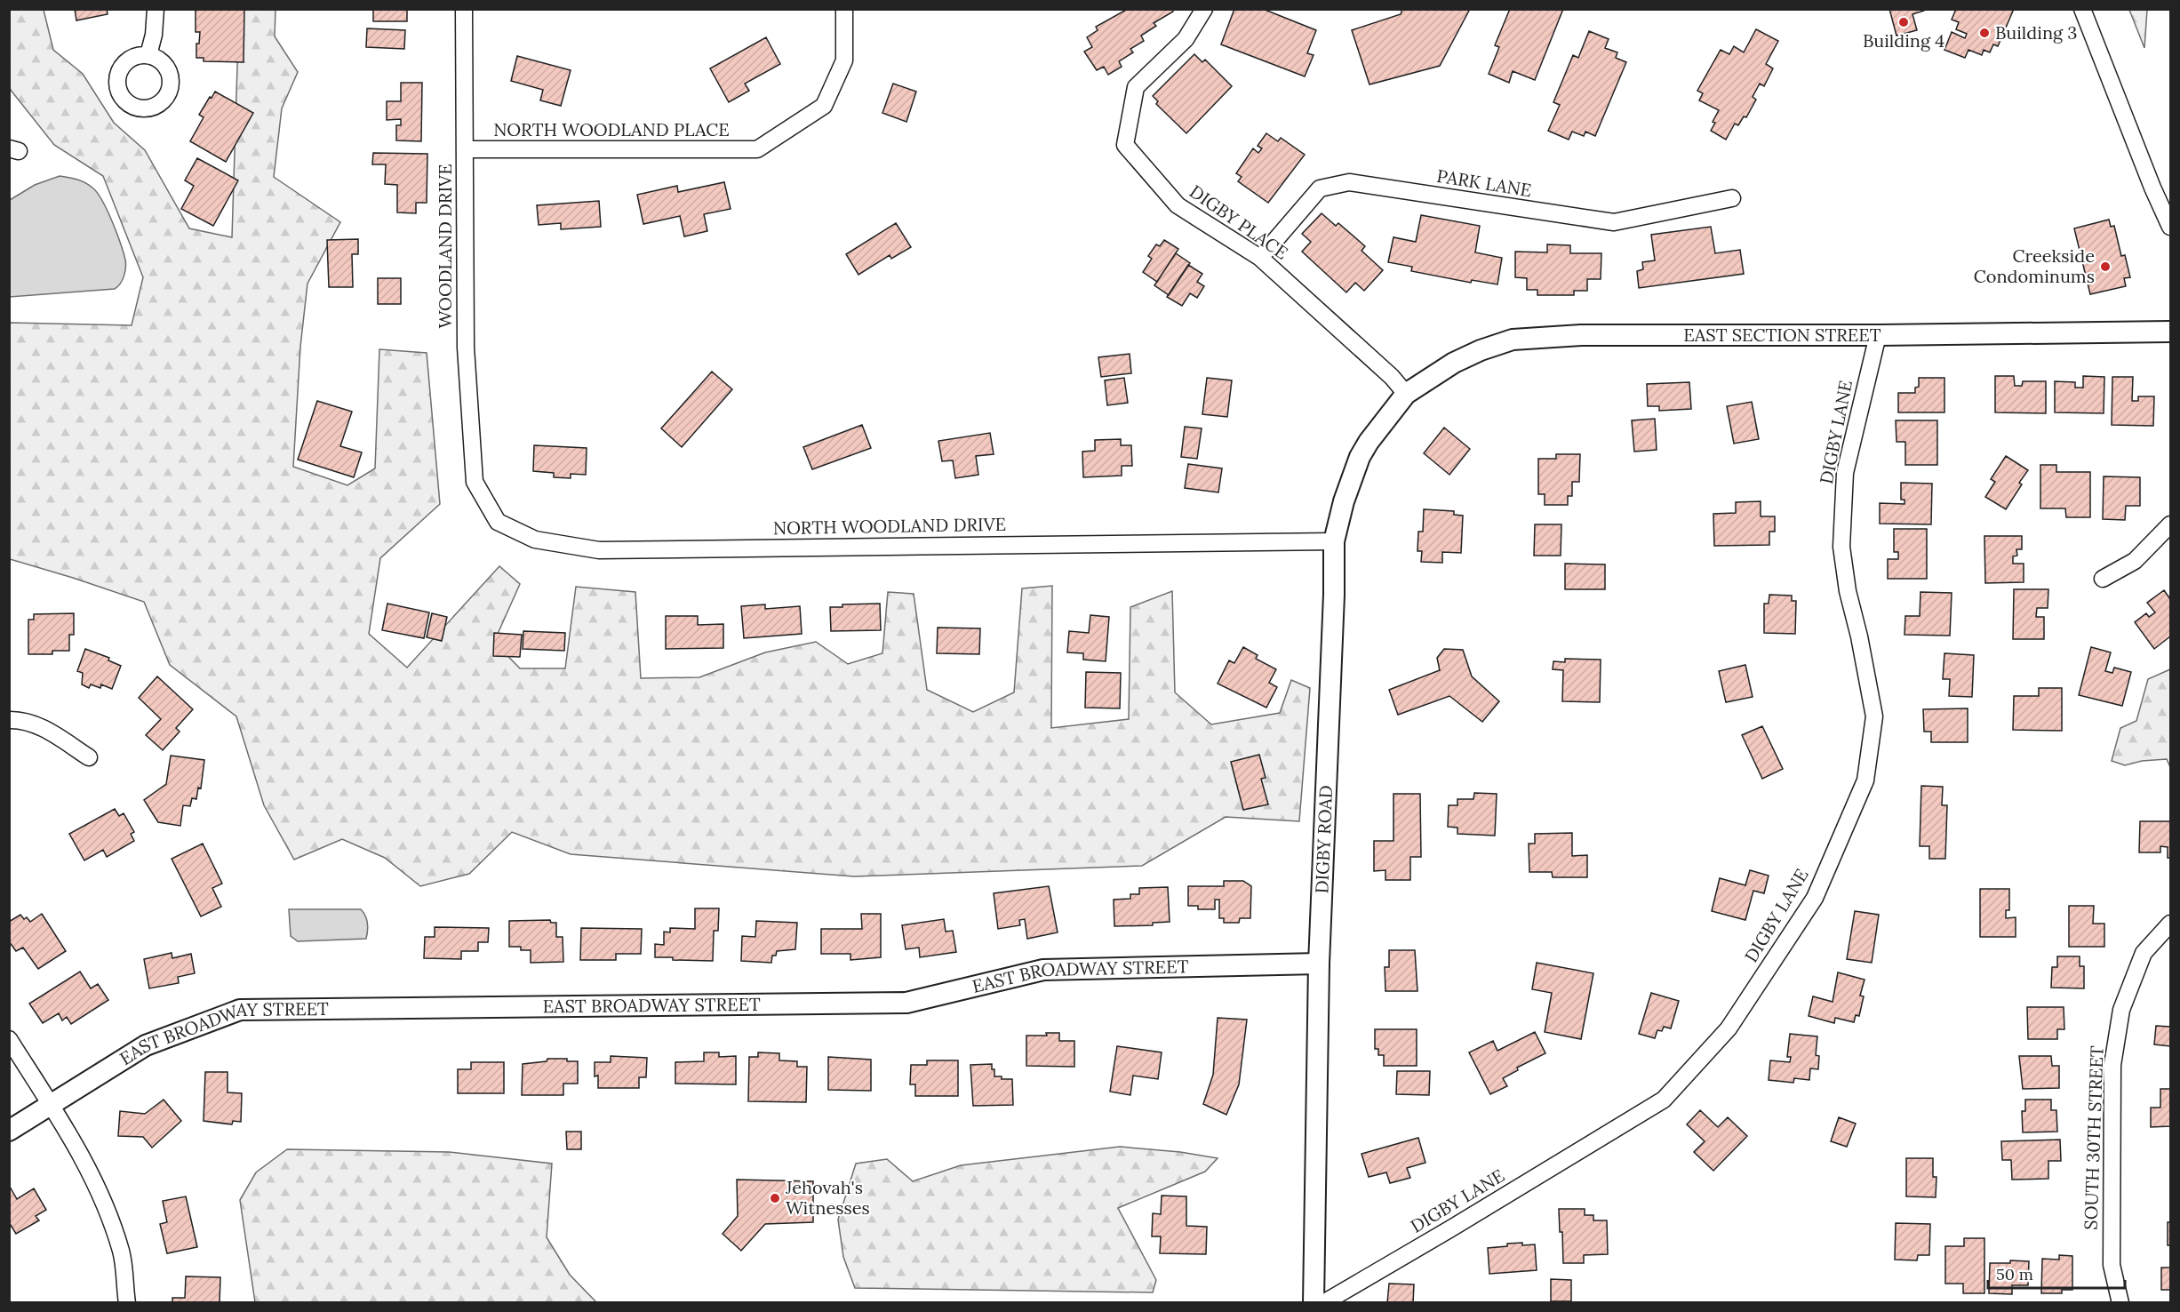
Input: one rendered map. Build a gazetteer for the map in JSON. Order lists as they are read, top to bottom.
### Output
{
  "streets": {
    "street": [
      "NORTH WOODLAND PLACE",
      "PARK LANE",
      "DIGBY PLACE",
      "WOODLAND DRIVE",
      "EAST SECTION STREET",
      "DIGBY LANE",
      "NORTH WOODLAND DRIVE",
      "DIGBY ROAD",
      "EAST BROADWAY STREET",
      "SOUTH 30TH STREET"
    ]
  },
  "crossings": [
    ["NORTH WOODLAND PLACE", "WOODLAND DRIVE"],
    ["PARK LANE", "DIGBY PLACE"],
    ["DIGBY PLACE", "EAST SECTION STREET"],
    ["DIGBY PLACE", "DIGBY ROAD"],
    ["WOODLAND DRIVE", "NORTH WOODLAND DRIVE"],
    ["EAST SECTION STREET", "DIGBY LANE"],
    ["EAST SECTION STREET", "DIGBY ROAD"],
    ["NORTH WOODLAND DRIVE", "DIGBY ROAD"],
    ["DIGBY ROAD", "EAST BROADWAY STREET"]
  ],
  "places": [
    "Building 4",
    "Building 3",
    "Creekside Condominums",
    "Jehovah's Witnesses"
  ],
  "scale_bar": "50 m"
}
